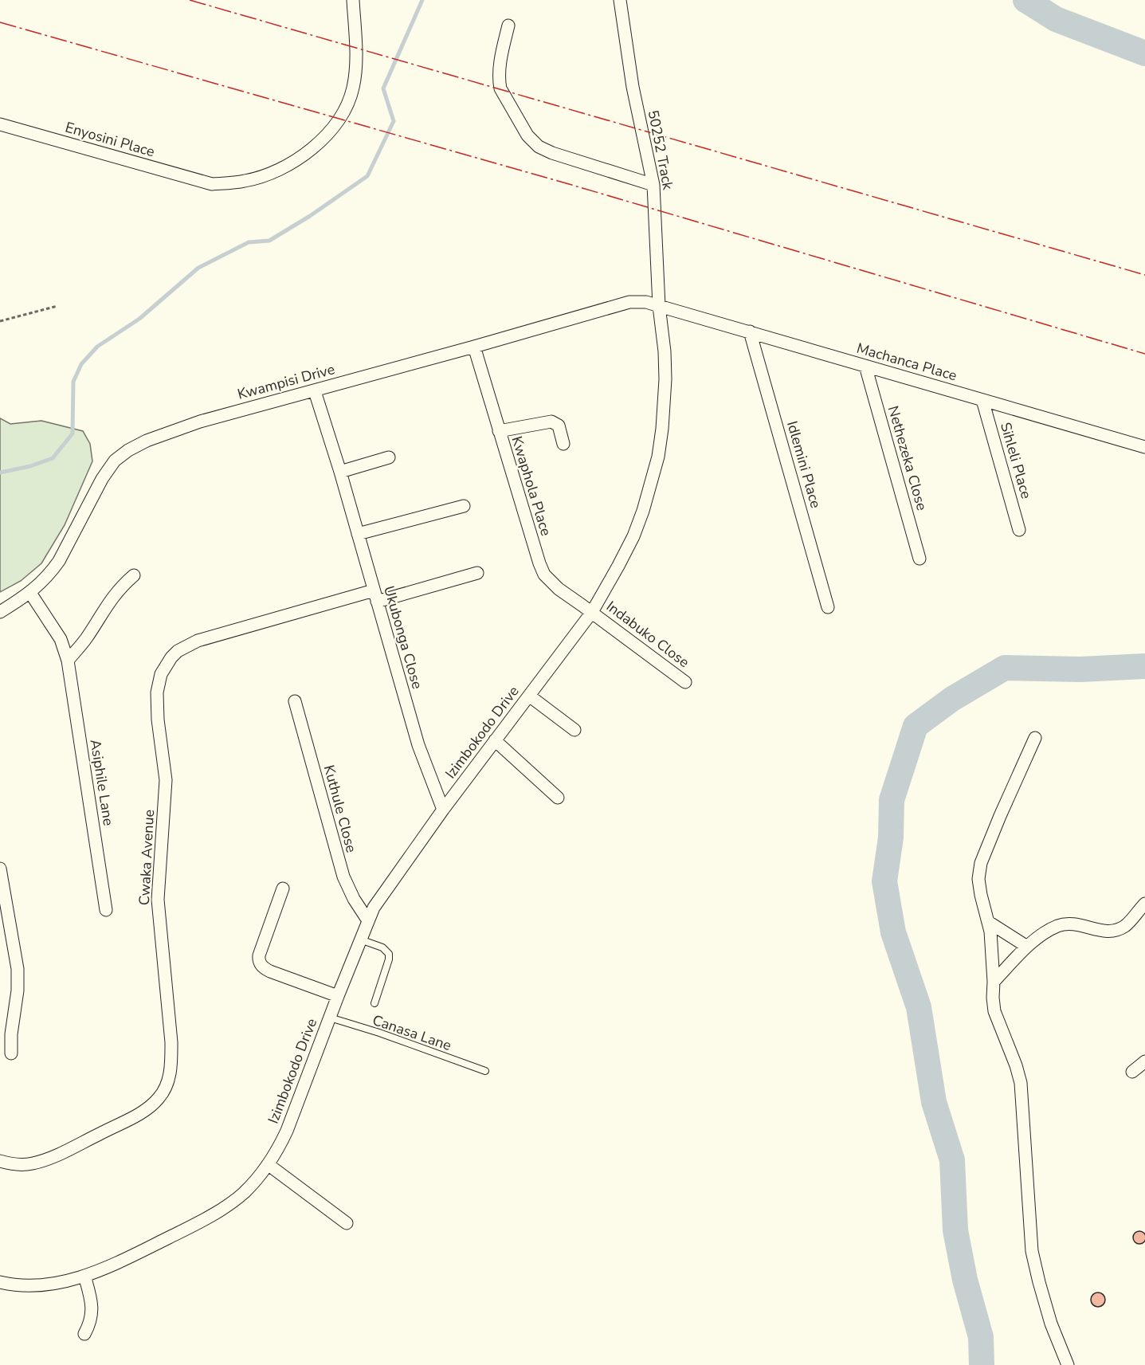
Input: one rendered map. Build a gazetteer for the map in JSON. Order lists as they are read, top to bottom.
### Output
{
  "streets": {
    "street": [
      "Enyosini Place",
      "50252 Track",
      "Machanca Place",
      "Kwampisi Drive",
      "Nethezeka Close",
      "Sihleli Place",
      "Idlemini Place",
      "Kwaphola Place",
      "Indabuko Close",
      "Ukubonga Close",
      "Izimbokodo Drive",
      "Asiphile Lane",
      "Kuthule Close",
      "Cwaka Avenue"
    ],
    "lane": ["Canasa Lane"]
  },
  "crossings": [
    ["50252 Track", "Machanca Place"],
    ["50252 Track", "Kwampisi Drive"],
    ["50252 Track", "Izimbokodo Drive"],
    ["Machanca Place", "Kwampisi Drive"],
    ["Machanca Place", "Nethezeka Close"],
    ["Machanca Place", "Sihleli Place"],
    ["Machanca Place", "Idlemini Place"],
    ["Machanca Place", "Izimbokodo Drive"],
    ["Kwampisi Drive", "Kwaphola Place"],
    ["Kwampisi Drive", "Ukubonga Close"],
    ["Kwampisi Drive", "Izimbokodo Drive"],
    ["Kwampisi Drive", "Asiphile Lane"],
    ["Kwaphola Place", "Indabuko Close"],
    ["Kwaphola Place", "Izimbokodo Drive"],
    ["Indabuko Close", "Izimbokodo Drive"],
    ["Ukubonga Close", "Izimbokodo Drive"],
    ["Ukubonga Close", "Cwaka Avenue"],
    ["Izimbokodo Drive", "Kuthule Close"],
    ["Izimbokodo Drive", "Canasa Lane"]
  ]
}
